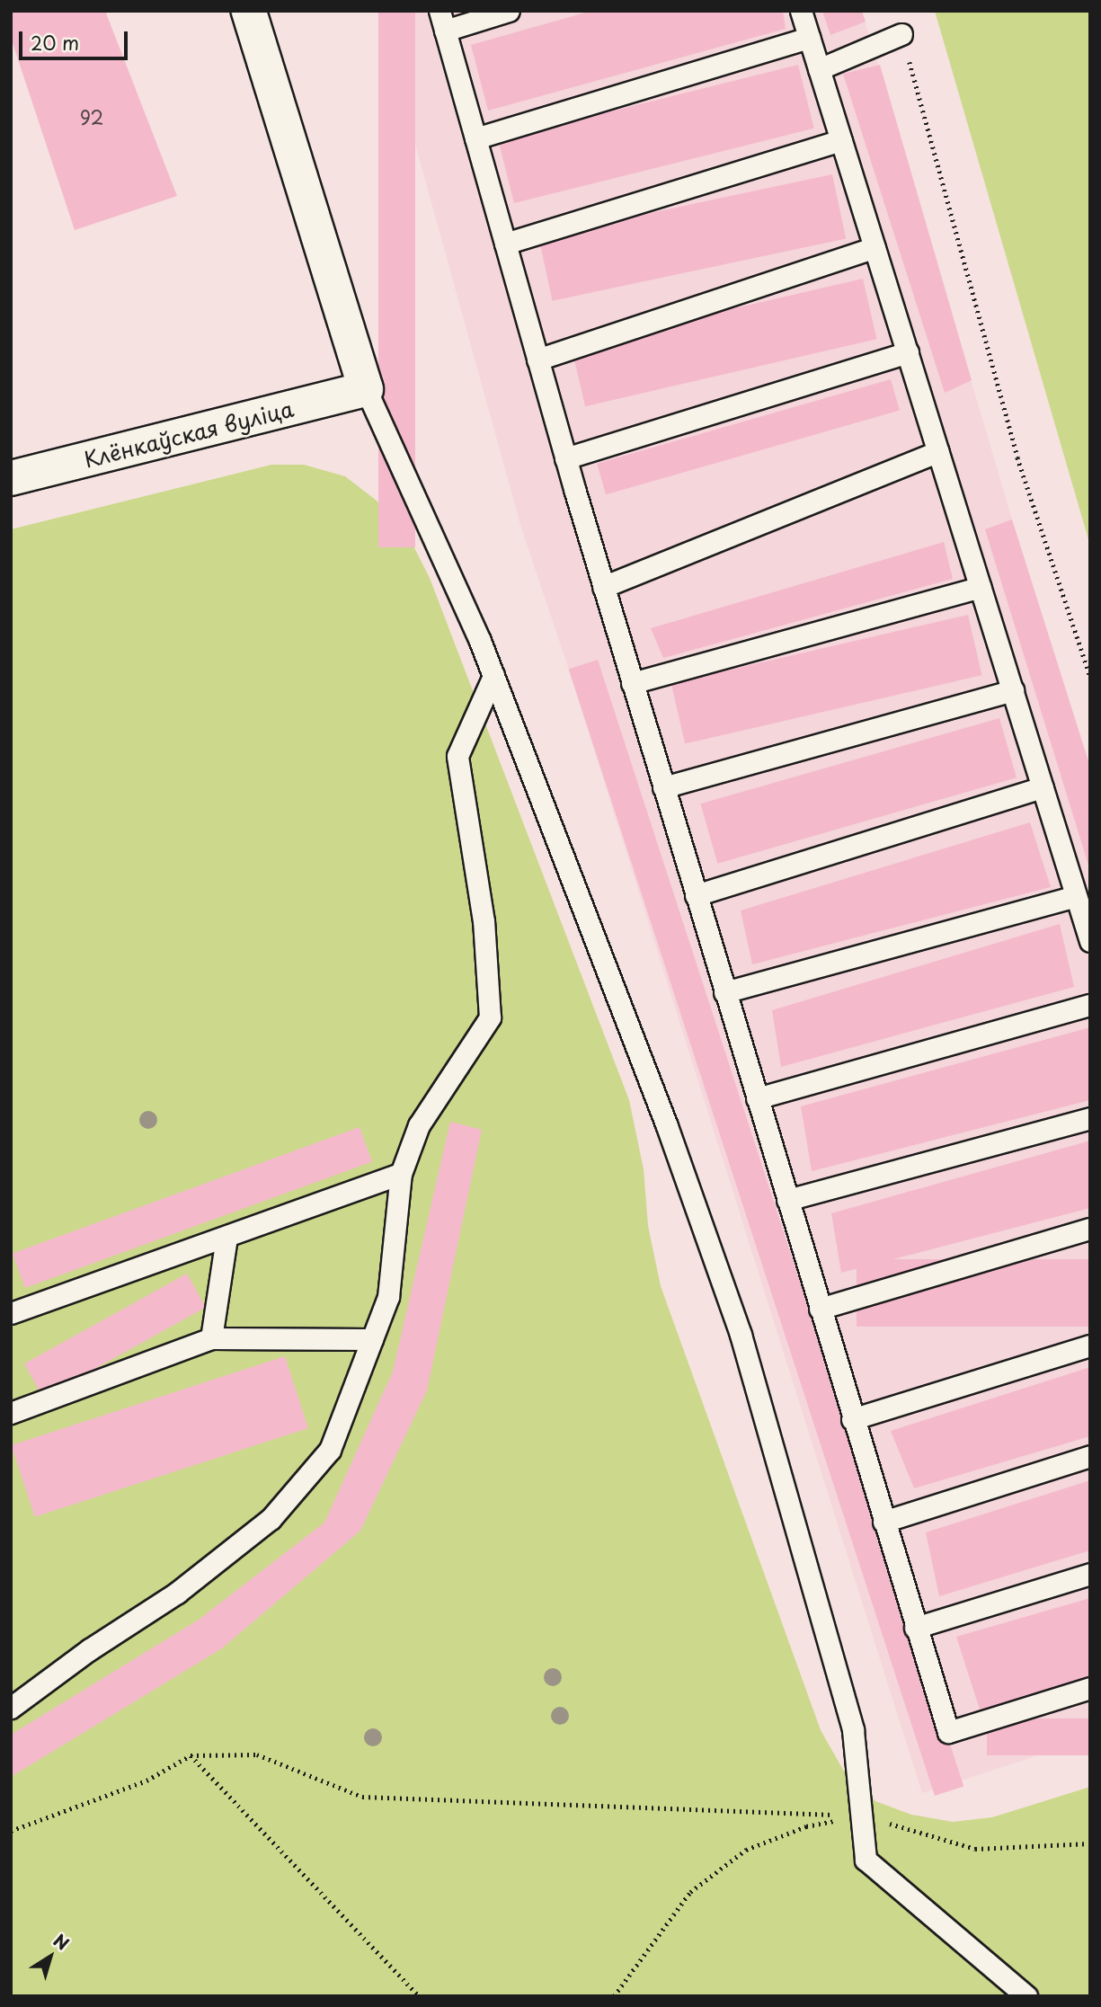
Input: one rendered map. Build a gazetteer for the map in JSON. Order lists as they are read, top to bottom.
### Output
{
  "streets": {
    "street": ["Клёнкаўская вуліца"]
  },
  "house_numbers": ["92"],
  "scale_bar": "20 m",
  "north": "top right"
}
